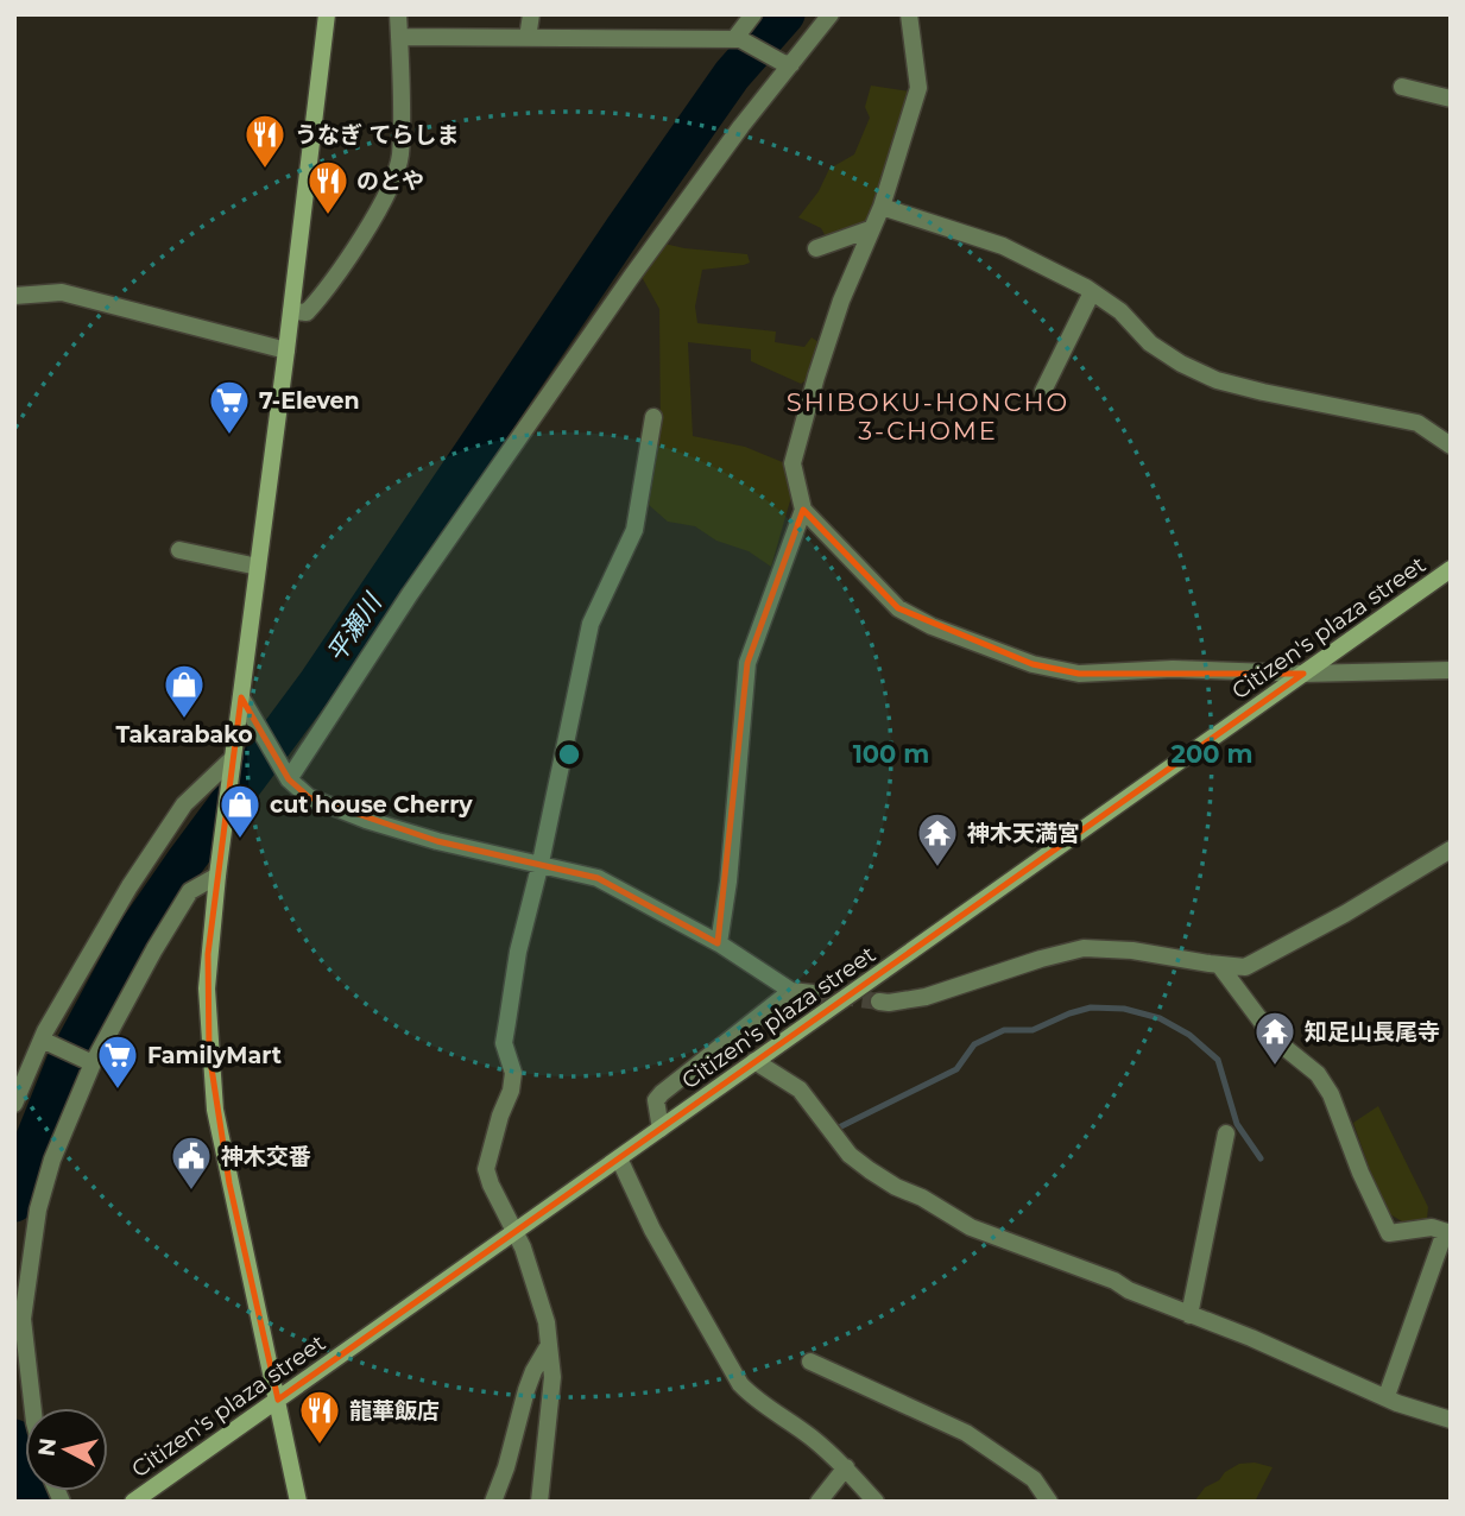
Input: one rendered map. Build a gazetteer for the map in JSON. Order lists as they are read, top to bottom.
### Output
{
  "streets": {
    "street": ["Citizen's plaza street"]
  },
  "districts": ["SHIBOKU-HONCHO 3-CHOME"],
  "water": ["平瀬川"],
  "places": {
    "restaurant": ["うなぎ てらしま", "のとや", "龍華飯店"],
    "supermarket": ["7-Eleven", "FamilyMart"],
    "shop": ["Takarabako", "cut house Cherry"],
    "temple": ["神木天満宮", "知足山長尾寺"],
    "public building": ["神木交番"]
  },
  "north": "left",
  "rings": ["100 m", "200 m"]
}
